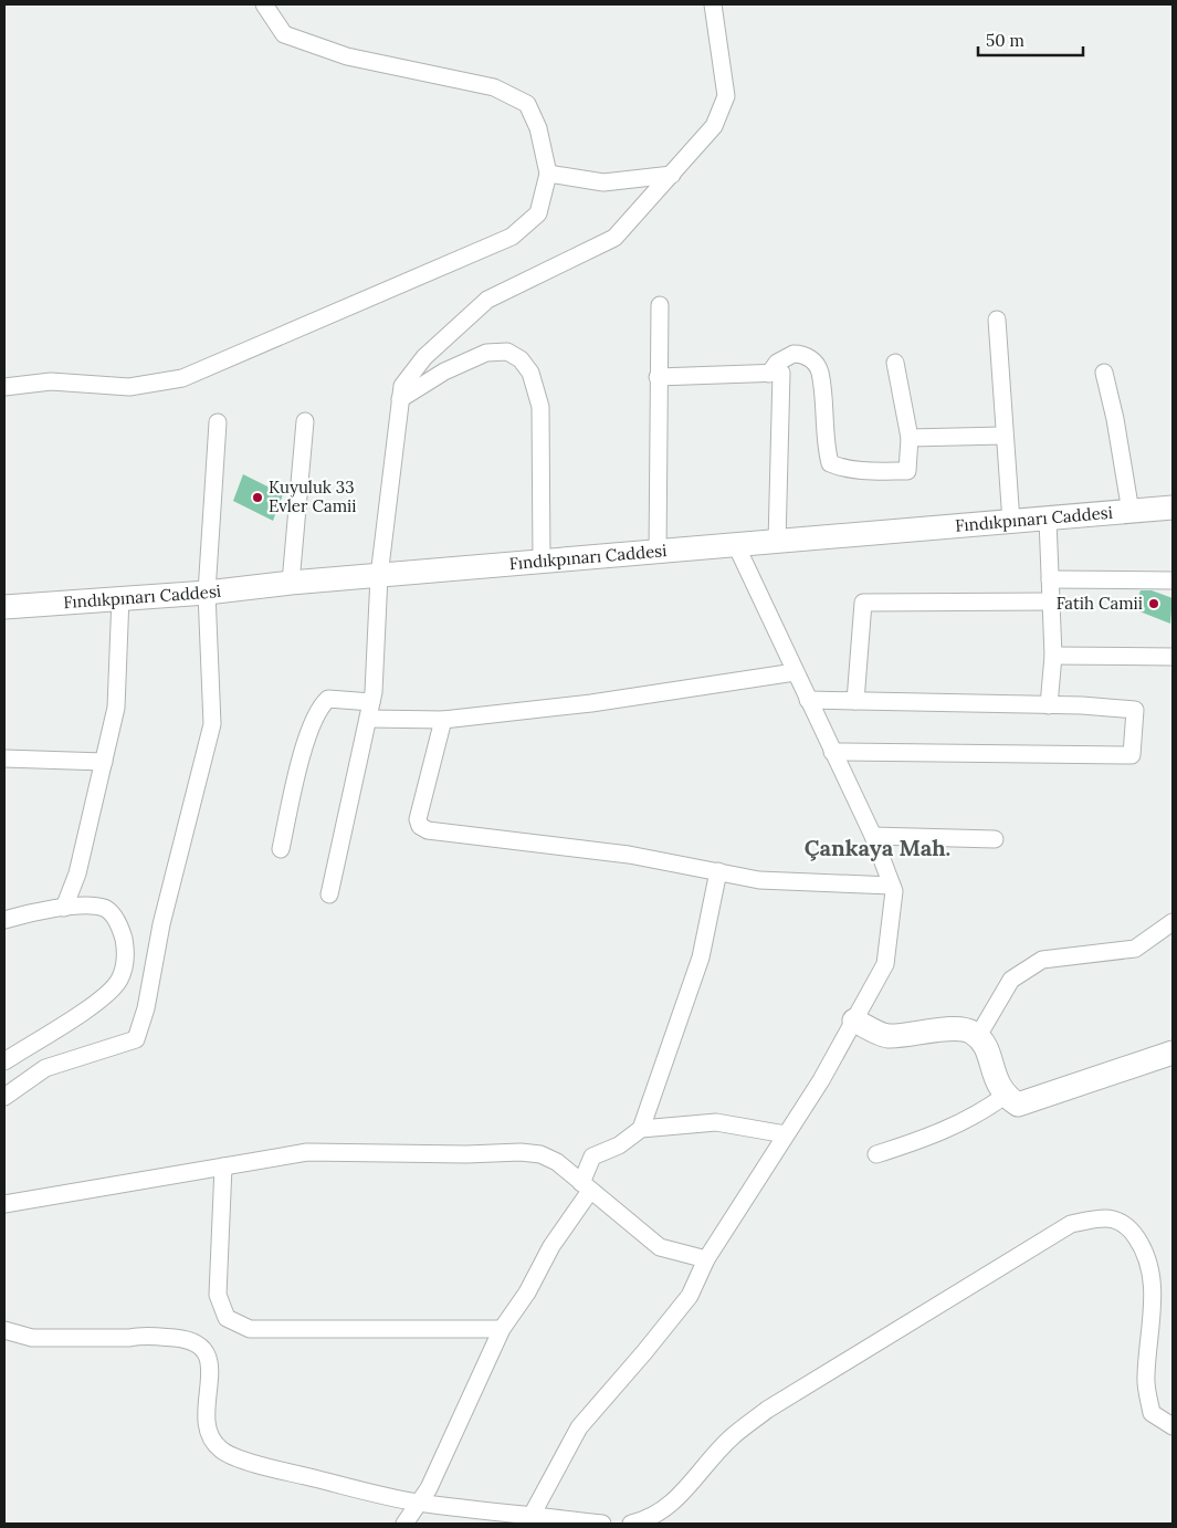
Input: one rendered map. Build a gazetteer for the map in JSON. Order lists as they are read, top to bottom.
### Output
{
  "streets": {
    "main road": ["Fındıkpınarı Caddesi"]
  },
  "districts": ["Çankaya Mah."],
  "places": ["Kuyuluk 33 Evler Camii", "Fatih Camii"],
  "scale_bar": "50 m"
}
